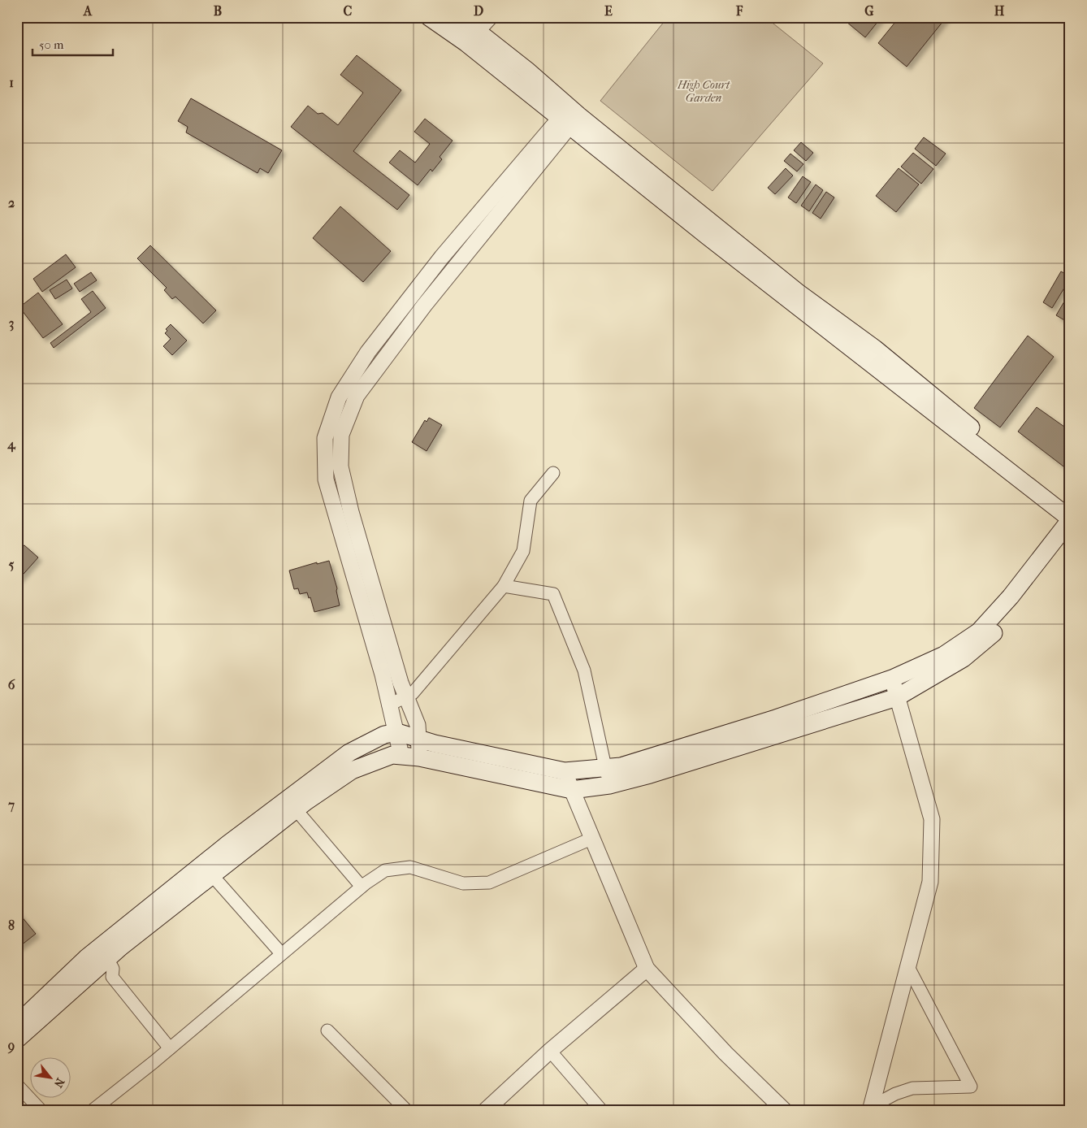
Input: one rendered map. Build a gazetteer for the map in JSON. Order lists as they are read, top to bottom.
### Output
{
  "parks": ["High Court Garden"],
  "scale_bar": "50 m",
  "north": "bottom right",
  "grid": {
    "columns": [
      "A",
      "B",
      "C",
      "D",
      "E",
      "F",
      "G",
      "H"
    ],
    "rows": [
      "1",
      "2",
      "3",
      "4",
      "5",
      "6",
      "7",
      "8",
      "9"
    ]
  }
}
